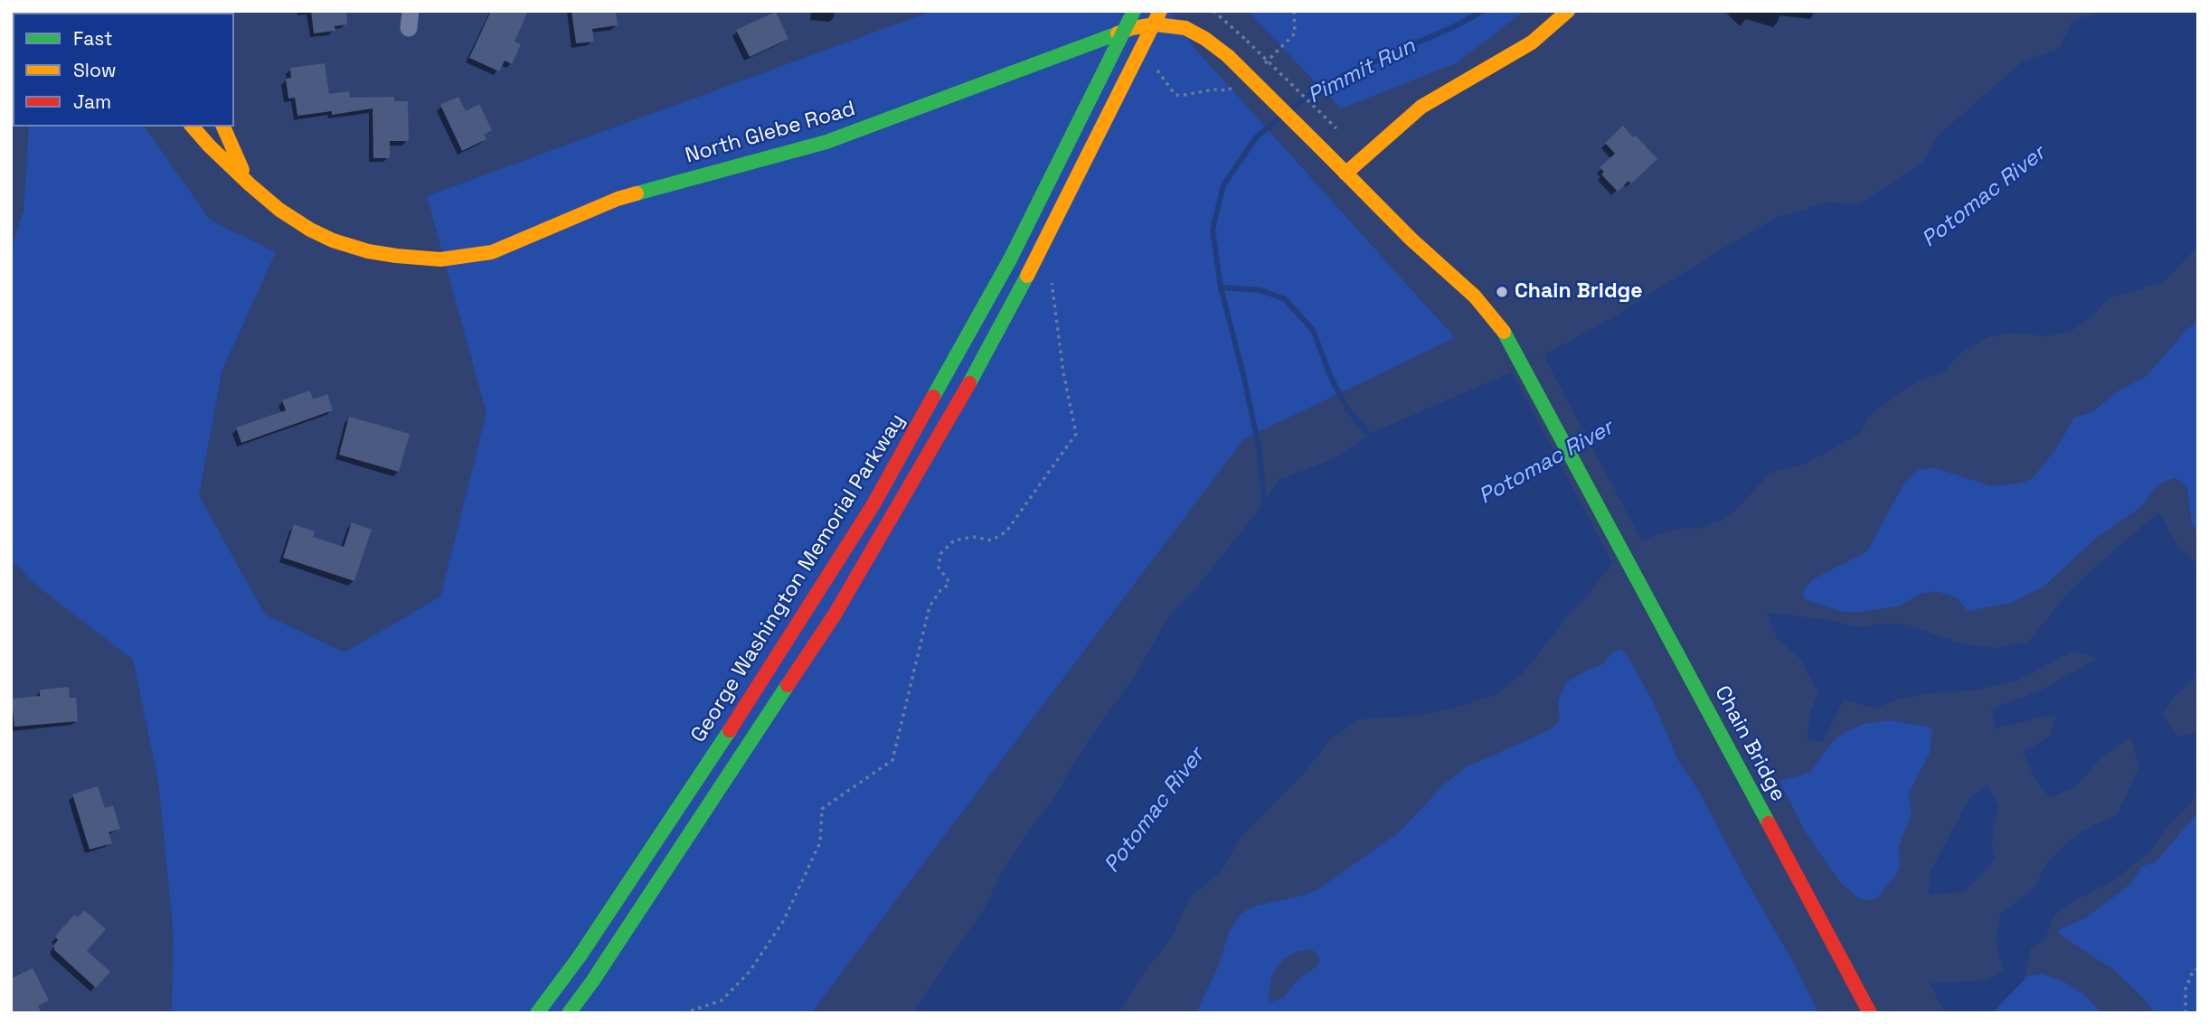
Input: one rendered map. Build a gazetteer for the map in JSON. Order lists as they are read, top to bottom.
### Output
{
  "streets": {
    "main road": ["North Glebe Road", "George Washington Memorial Parkway", "Chain Bridge"]
  },
  "crossings": [
    ["North Glebe Road", "Chain Bridge"]
  ],
  "water": ["Pimmit Run", "Potomac River"],
  "places": ["Chain Bridge"],
  "legend": ["Fast", "Slow", "Jam"]
}
